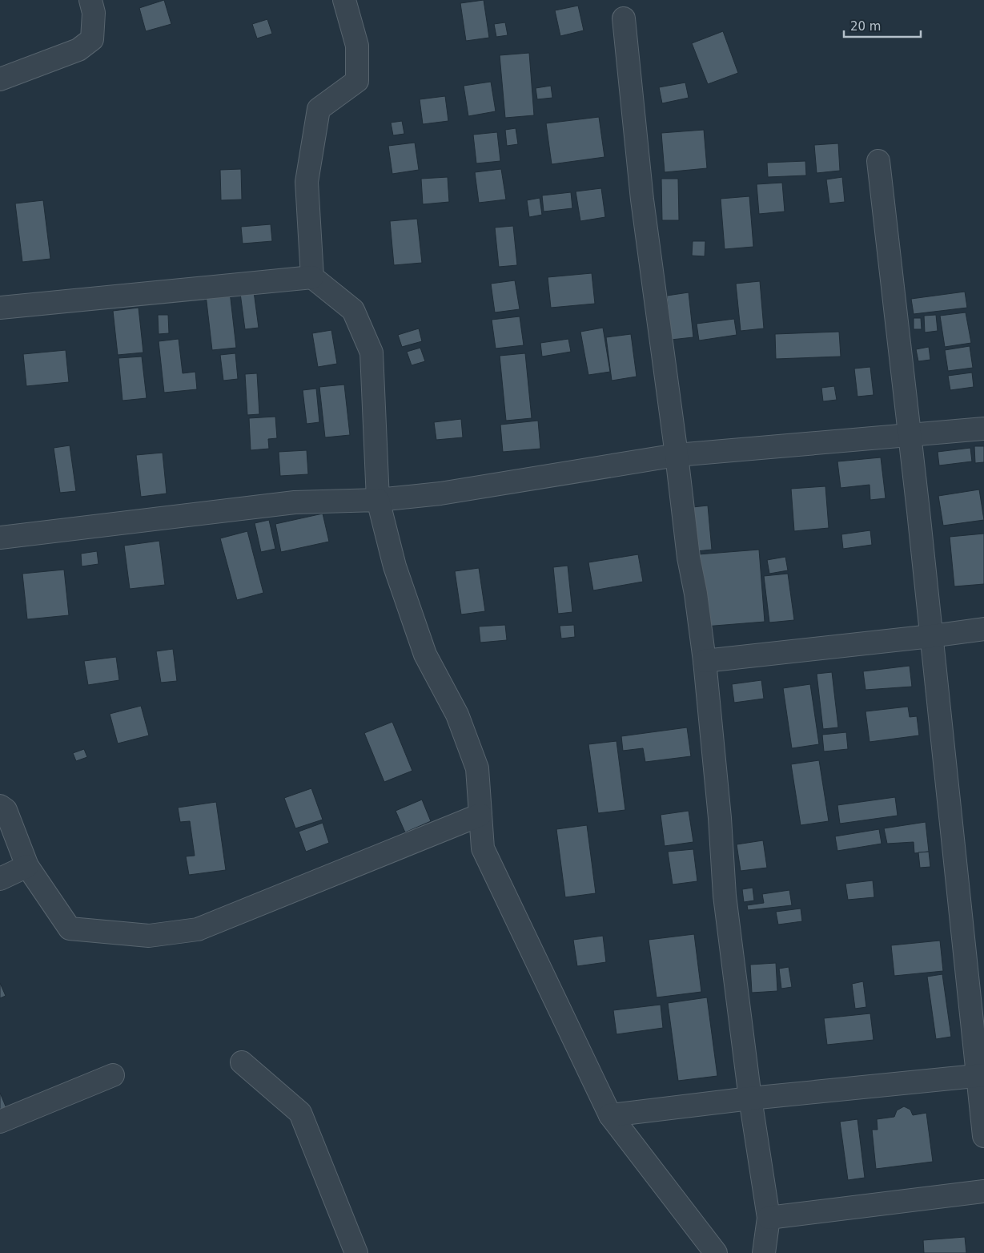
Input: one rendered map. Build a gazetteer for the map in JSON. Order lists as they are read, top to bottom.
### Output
{
  "scale_bar": "20 m"
}
